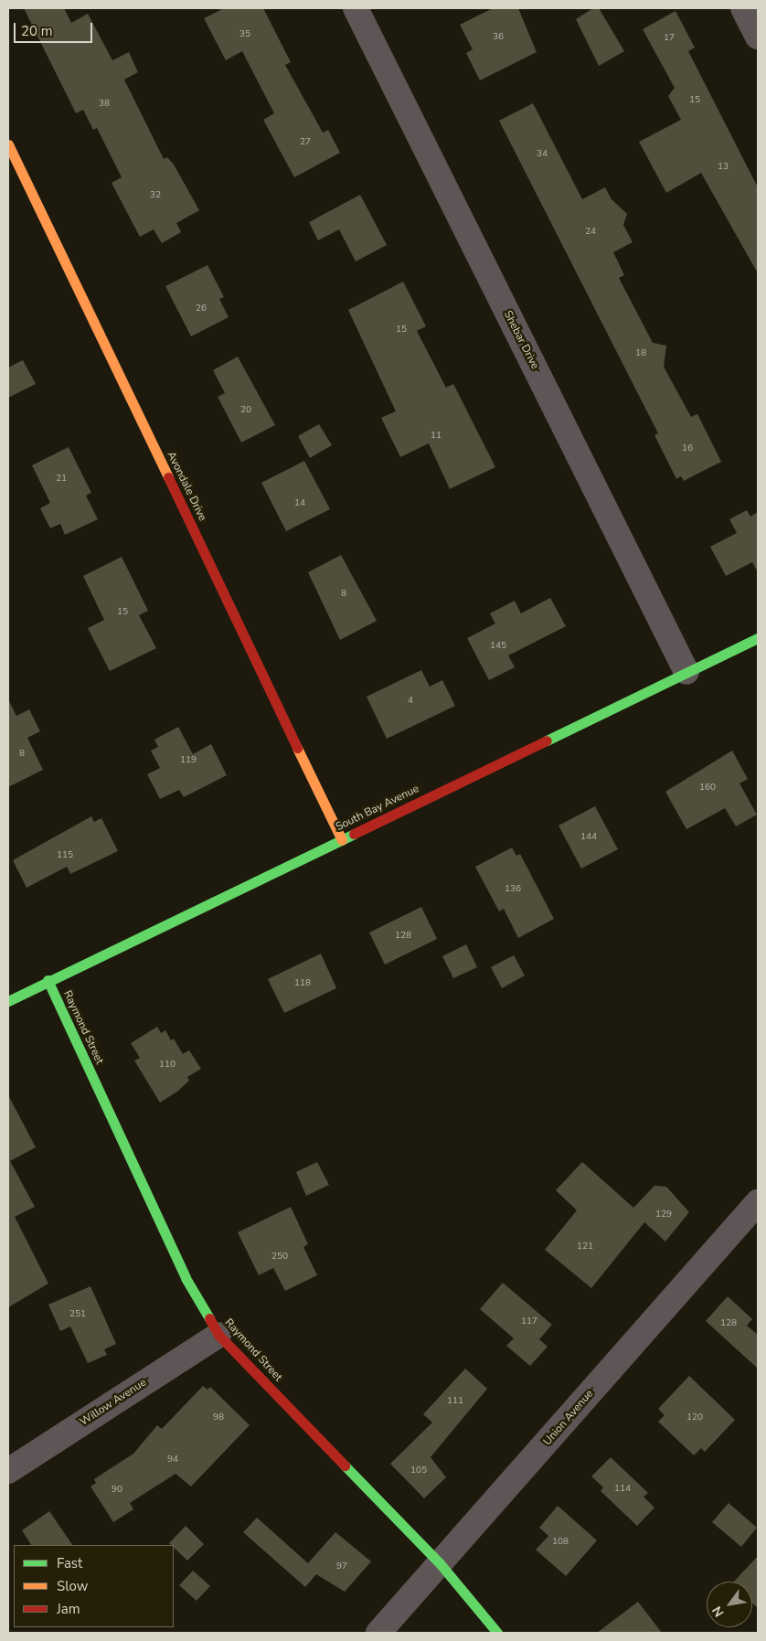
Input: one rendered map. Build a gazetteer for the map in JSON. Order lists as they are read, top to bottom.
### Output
{
  "streets": {
    "street": [
      "Shebar Drive",
      "Avondale Drive",
      "South Bay Avenue",
      "Raymond Street",
      "Willow Avenue",
      "Union Avenue"
    ]
  },
  "crossings": [
    ["Shebar Drive", "South Bay Avenue"],
    ["Avondale Drive", "South Bay Avenue"],
    ["South Bay Avenue", "Raymond Street"],
    ["Raymond Street", "Willow Avenue"],
    ["Raymond Street", "Union Avenue"]
  ],
  "house_numbers": [
    "35",
    "36",
    "17",
    "15",
    "38",
    "27",
    "34",
    "13",
    "32",
    "24",
    "26",
    "15",
    "18",
    "20",
    "11",
    "16",
    "21",
    "14",
    "8",
    "15",
    "145",
    "4",
    "8",
    "119",
    "160",
    "144",
    "115",
    "136",
    "128",
    "118",
    "110",
    "129",
    "121",
    "250",
    "251",
    "117",
    "128",
    "111",
    "98",
    "120",
    "94",
    "105",
    "114",
    "90",
    "108",
    "97"
  ],
  "legend": ["Fast", "Slow", "Jam"],
  "scale_bar": "20 m",
  "north": "bottom left"
}
